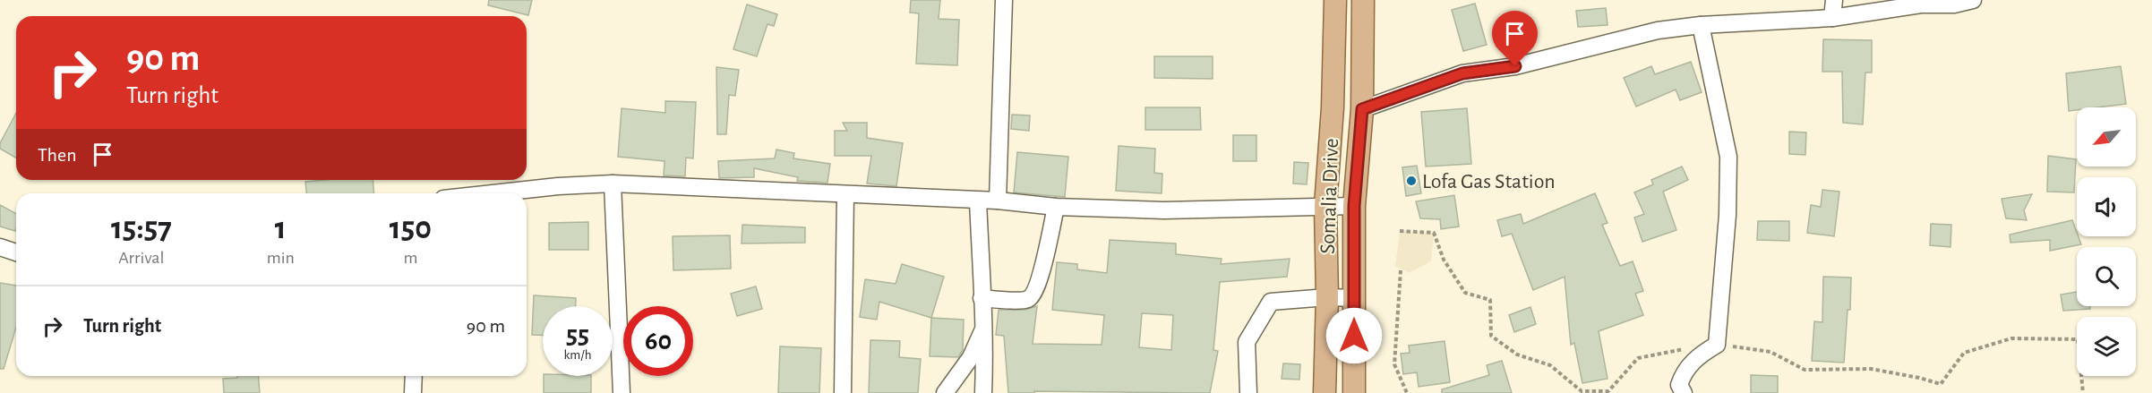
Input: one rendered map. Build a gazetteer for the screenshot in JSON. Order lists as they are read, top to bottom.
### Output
{
  "streets": {
    "main road": ["Somalia Drive"]
  },
  "places": ["Lofa Gas Station"],
  "north": "bottom left",
  "page": {
    "turn": ["90 m", "Turn right"],
    "then": "Then",
    "eta": [
      "15:57",
      "Arrival",
      "1",
      "min",
      "150",
      "m"
    ],
    "list": [
      {
        "name": "Turn right",
        "value": "90 m"
      }
    ],
    "speed": "55 km/h",
    "limit": "60"
  }
}
